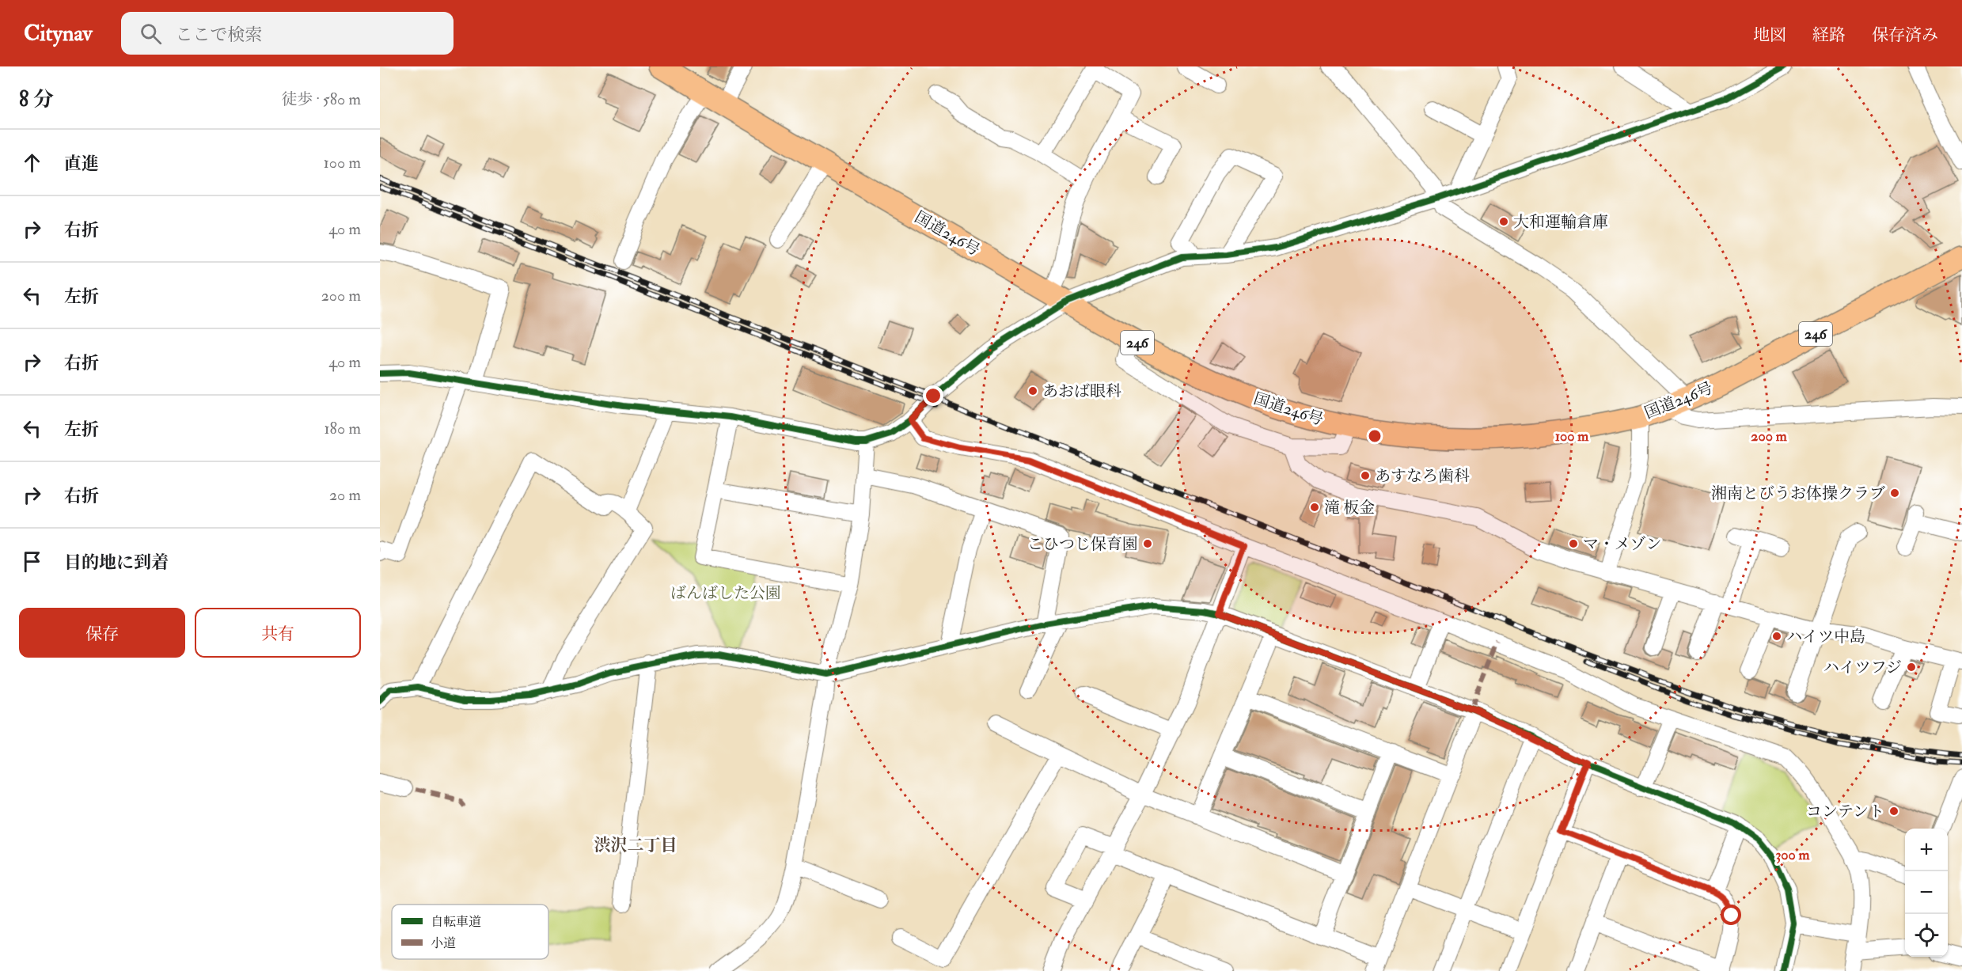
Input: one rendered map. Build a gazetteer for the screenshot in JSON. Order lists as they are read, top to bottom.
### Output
{
  "streets": {
    "highway": ["国道246号", "246"]
  },
  "districts": ["渋沢二丁目"],
  "parks": ["ばんばした公園"],
  "places": [
    "大和運輸倉庫",
    "あおば眼科",
    "あすなろ歯科",
    "湘南とびうお体操クラブ",
    "滝 板金",
    "こひつじ保育園",
    "マ・メゾン",
    "ハイツ中島",
    "ハイツフジ",
    "コンテント"
  ],
  "legend": ["自転車道", "小道"],
  "page": {
    "header": "Citynav",
    "search": "ここで検索",
    "nav": ["地図", "経路", "保存済み"],
    "heading": ["8 分", "徒歩 · 580 m"],
    "list": [
      ["直進", "100 m"],
      ["右折", "40 m"],
      ["左折", "200 m"],
      ["右折", "40 m"],
      ["左折", "180 m"],
      ["右折", "20 m"],
      "目的地に到着"
    ],
    "buttons": ["保存", "共有"],
    "map_buttons": ["+", "−"]
  },
  "rings": ["100 m", "200 m", "300 m"]
}
